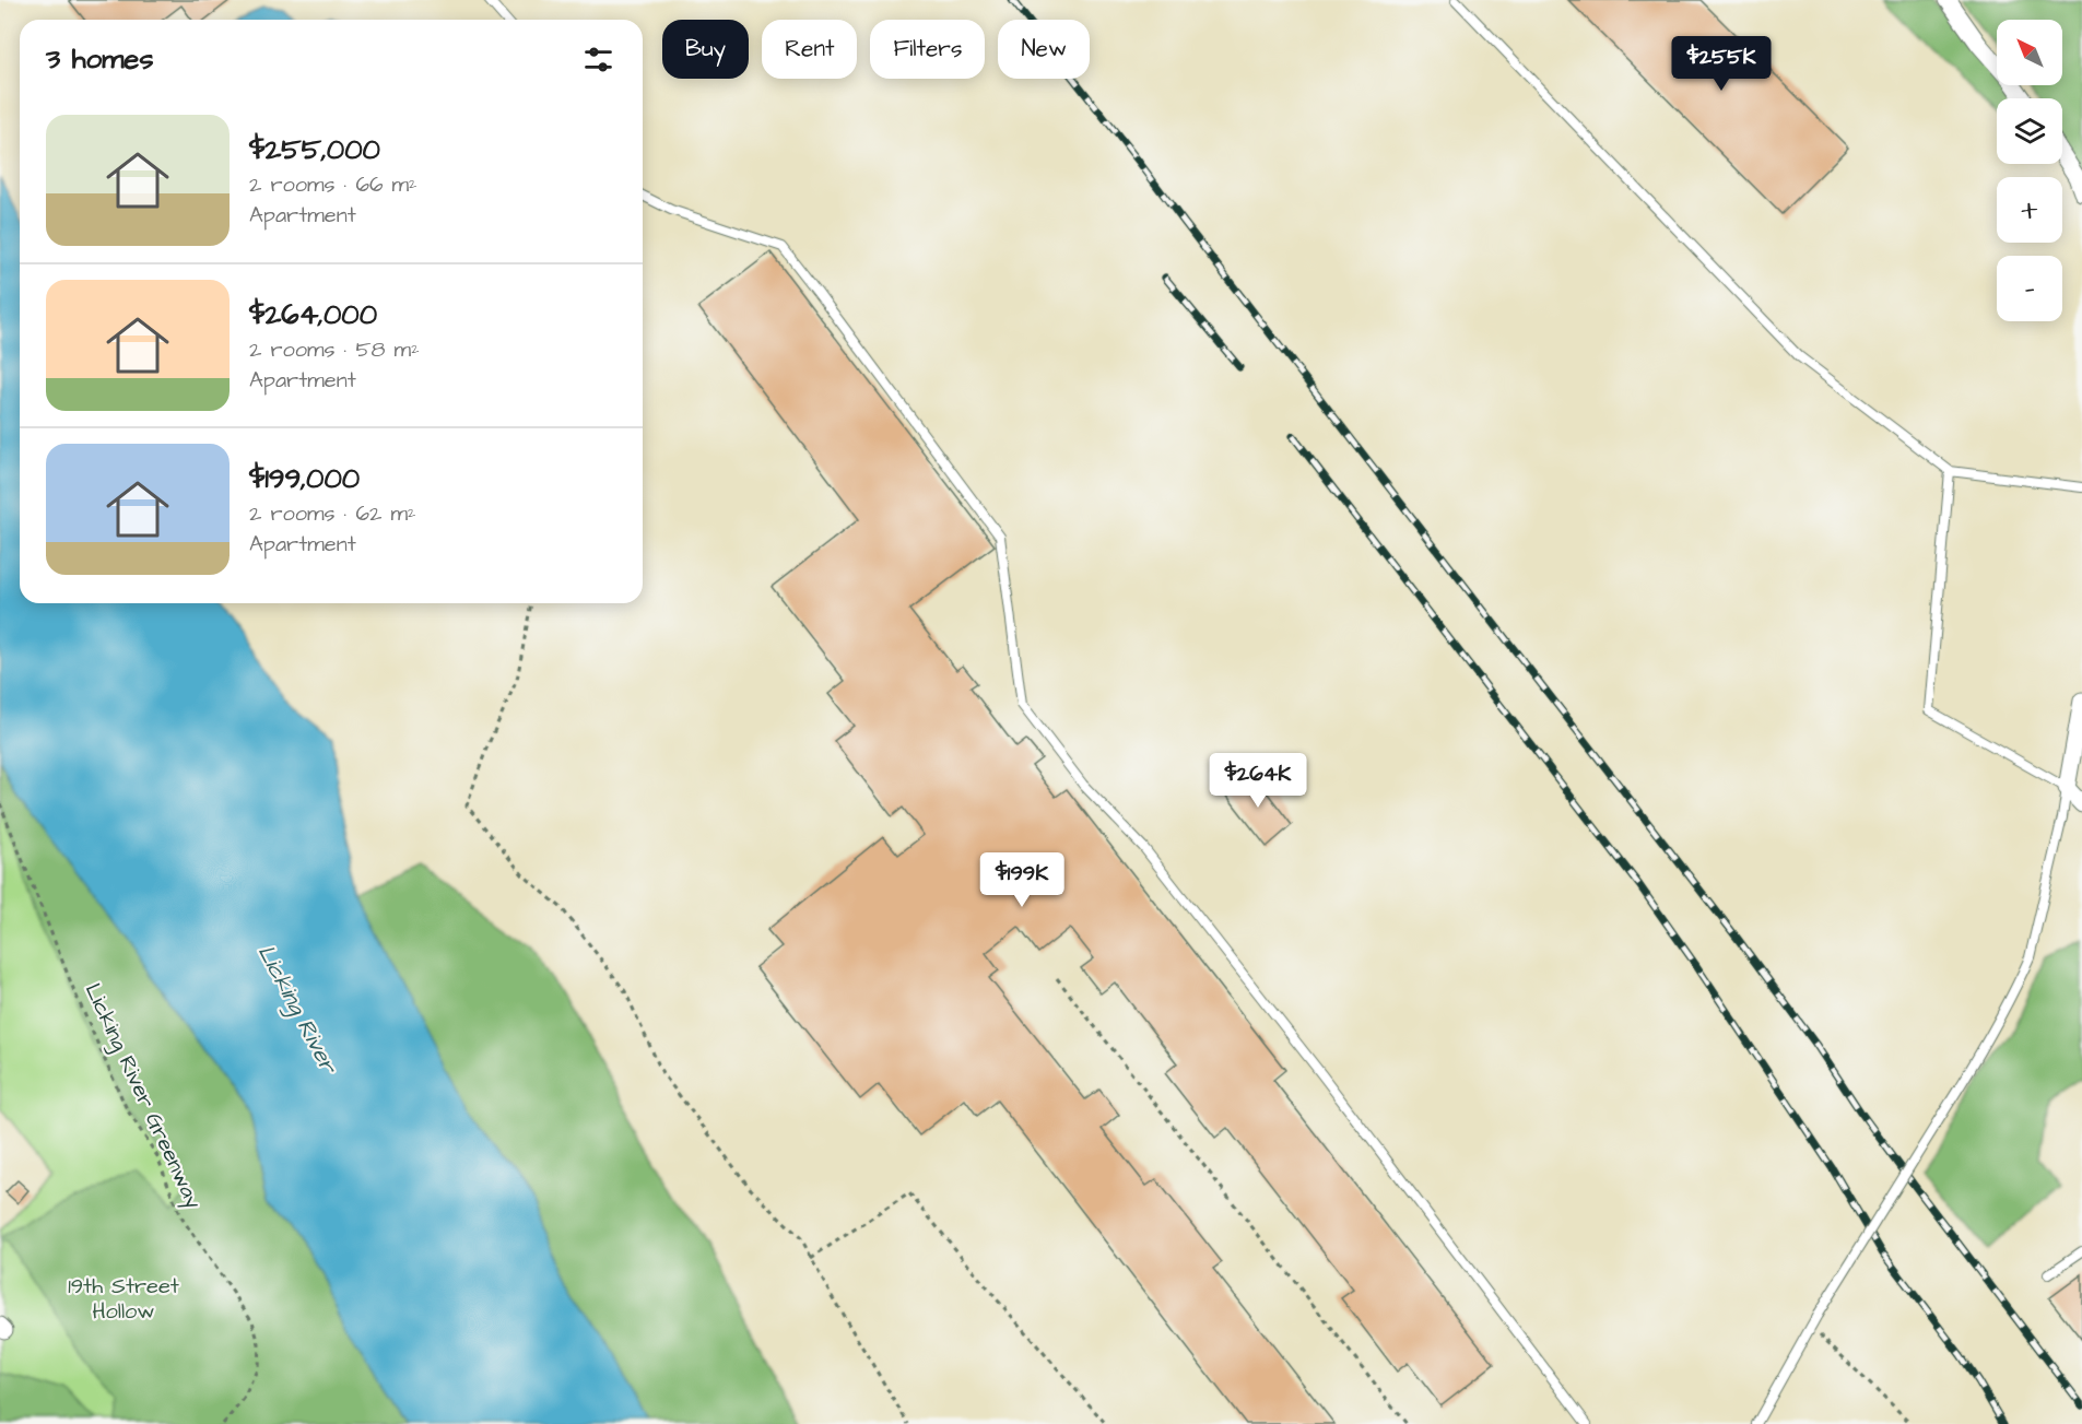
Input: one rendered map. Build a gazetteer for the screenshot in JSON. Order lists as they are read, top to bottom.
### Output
{
  "streets": {
    "path": ["Licking River Greenway"]
  },
  "water": ["Licking River"],
  "parks": ["19th Street Hollow"],
  "north": "top left",
  "page": {
    "map_buttons": ["+", "−"],
    "chip": [
      "Buy",
      "Rent",
      "Filters",
      "New"
    ],
    "heading": "3 homes",
    "price": ["$255K", "$264K", "$199K"],
    "list": [
      {
        "name": "$255,000",
        "note": "2 rooms · 66 m² · Apartment"
      },
      {
        "name": "$264,000",
        "note": "2 rooms · 58 m² · Apartment"
      },
      {
        "name": "$199,000",
        "note": "2 rooms · 62 m² · Apartment"
      }
    ]
  }
}
